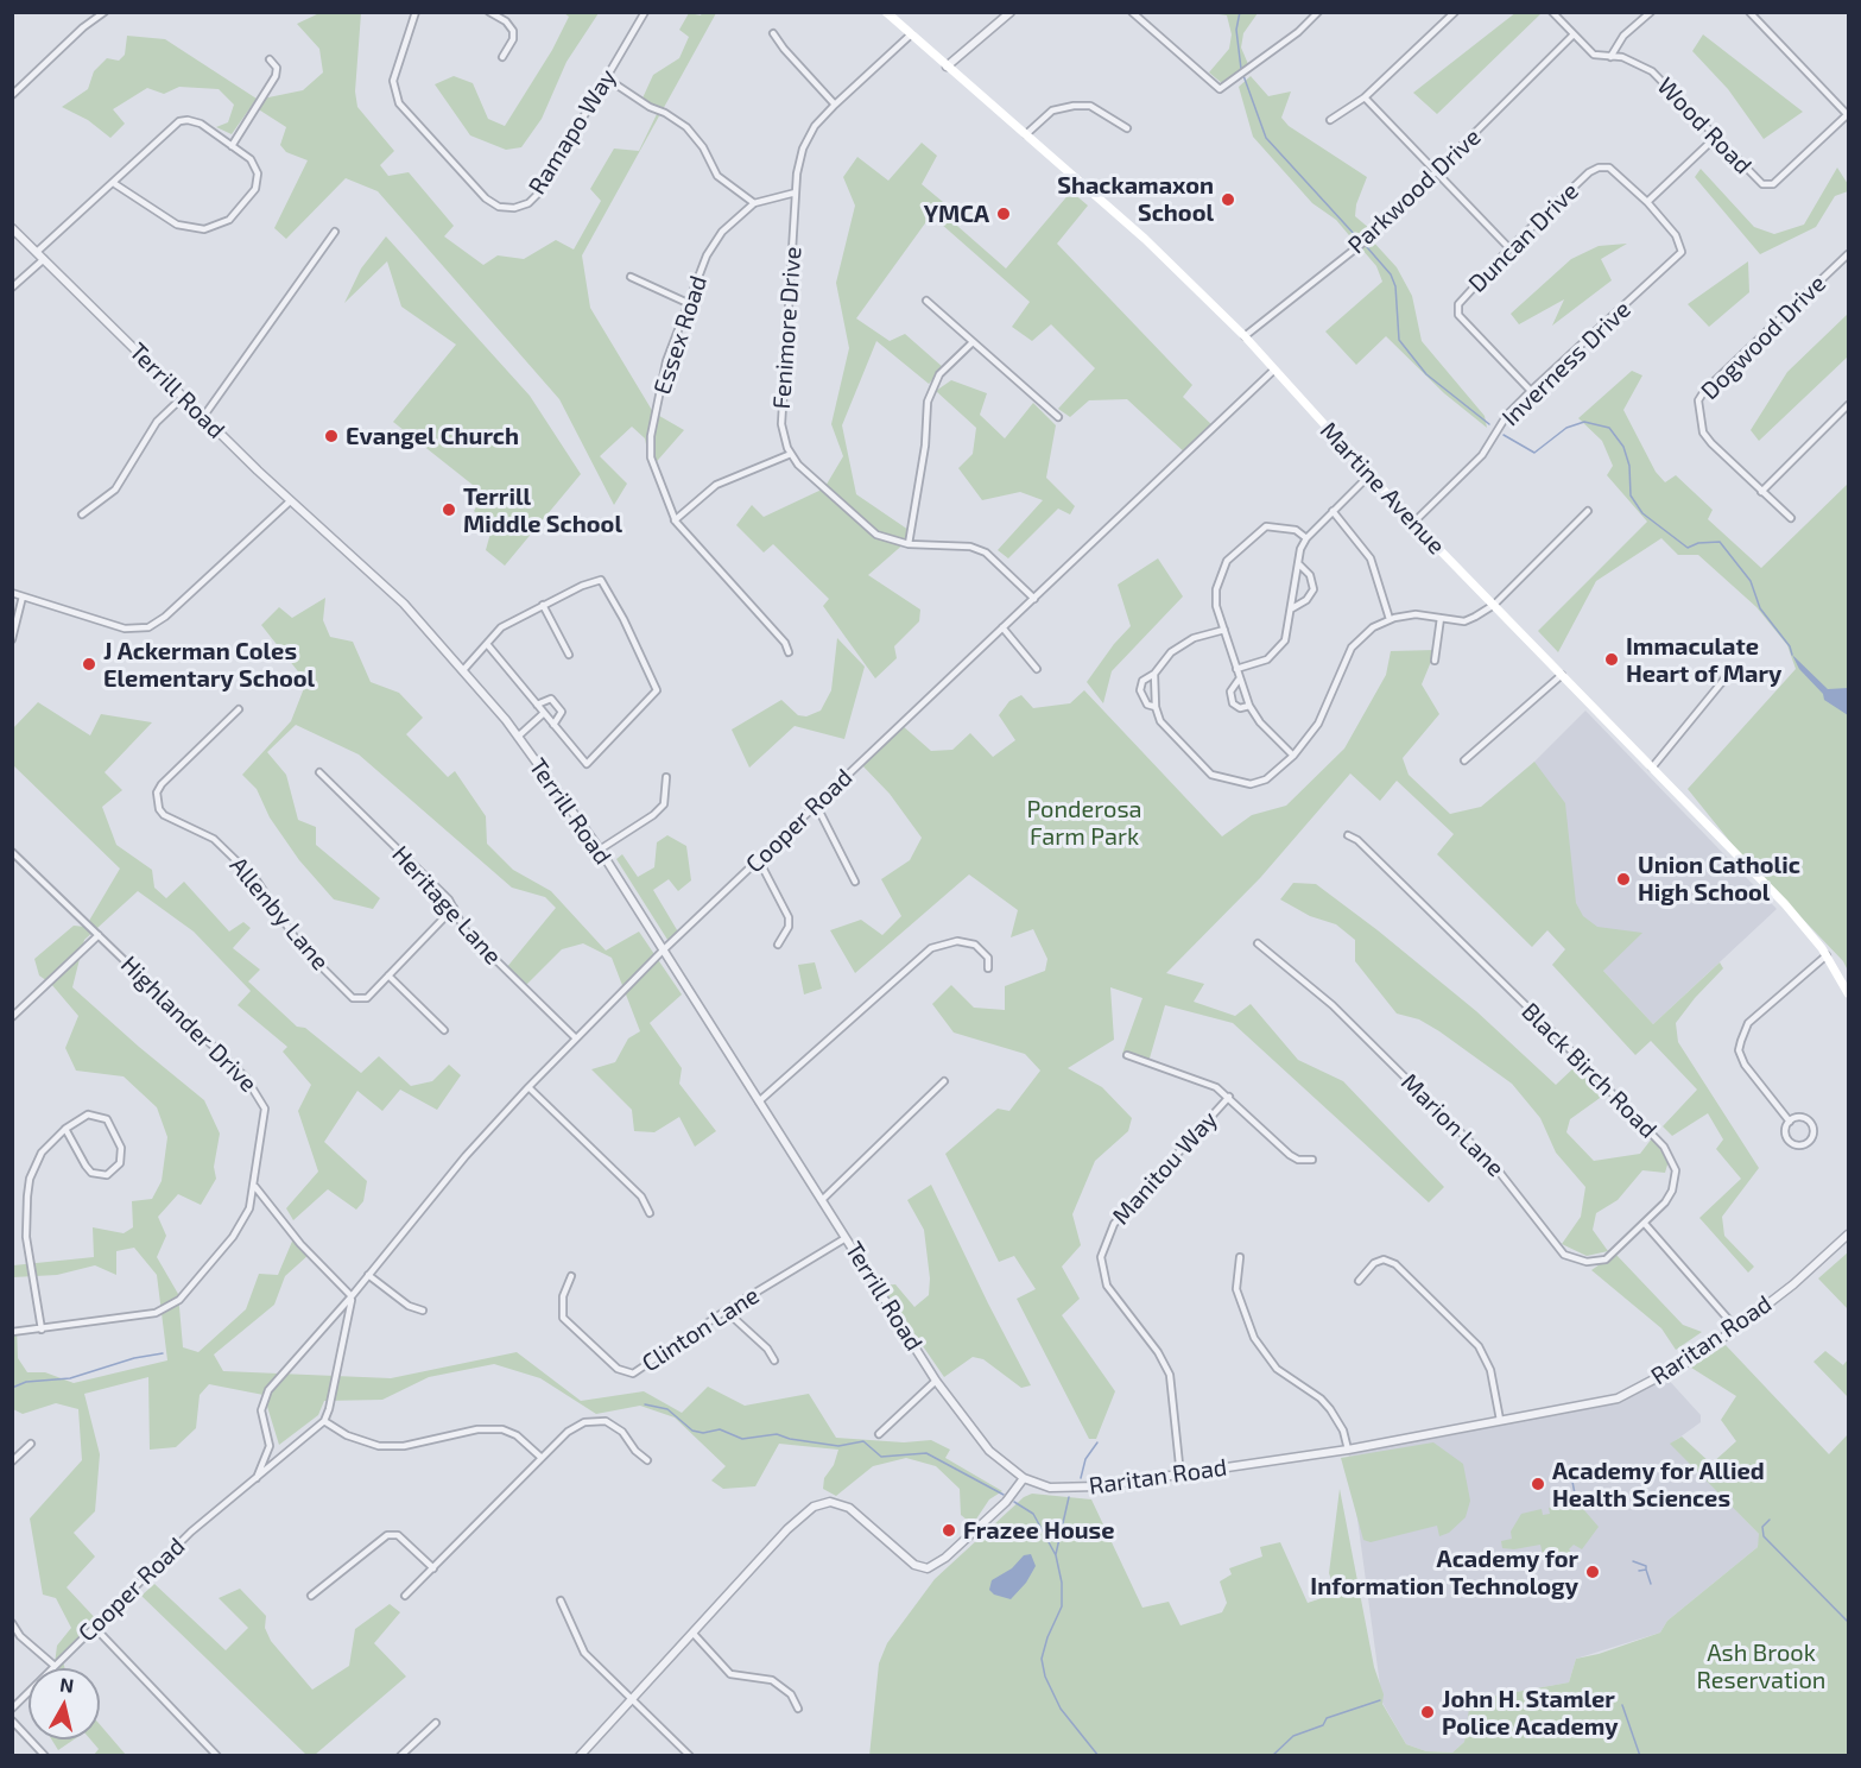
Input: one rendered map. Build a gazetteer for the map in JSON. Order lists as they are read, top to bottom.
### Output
{
  "streets": {
    "main road": ["Martine Avenue"],
    "street": [
      "Wood Road",
      "Ramapo Way",
      "Parkwood Drive",
      "Duncan Drive",
      "Fenimore Drive",
      "Essex Road",
      "Dogwood Drive",
      "Inverness Drive",
      "Terrill Road",
      "Cooper Road",
      "Heritage Lane",
      "Allenby Lane",
      "Highlander Drive",
      "Black Birch Road",
      "Marion Lane",
      "Manitou Way",
      "Clinton Lane",
      "Raritan Road"
    ]
  },
  "crossings": [
    ["Wood Road", "Parkwood Drive"],
    ["Parkwood Drive", "Martine Avenue"],
    ["Duncan Drive", "Inverness Drive"],
    ["Fenimore Drive", "Essex Road"],
    ["Fenimore Drive", "Martine Avenue"],
    ["Fenimore Drive", "Cooper Road"],
    ["Inverness Drive", "Martine Avenue"],
    ["Terrill Road", "Cooper Road"],
    ["Terrill Road", "Clinton Lane"],
    ["Terrill Road", "Raritan Road"],
    ["Martine Avenue", "Cooper Road"],
    ["Cooper Road", "Heritage Lane"],
    ["Heritage Lane", "Allenby Lane"],
    ["Black Birch Road", "Marion Lane"],
    ["Manitou Way", "Raritan Road"]
  ],
  "parks": ["Ponderosa Farm Park", "Ash Brook Reservation"],
  "places": [
    "Shackamaxon School",
    "YMCA",
    "Evangel Church",
    "Terrill Middle School",
    "Immaculate Heart of Mary",
    "J Ackerman Coles Elementary School",
    "Union Catholic High School",
    "Academy for Allied Health Sciences",
    "Frazee House",
    "Academy for Information Technology",
    "John H. Stamler Police Academy"
  ],
  "north": "top"
}
